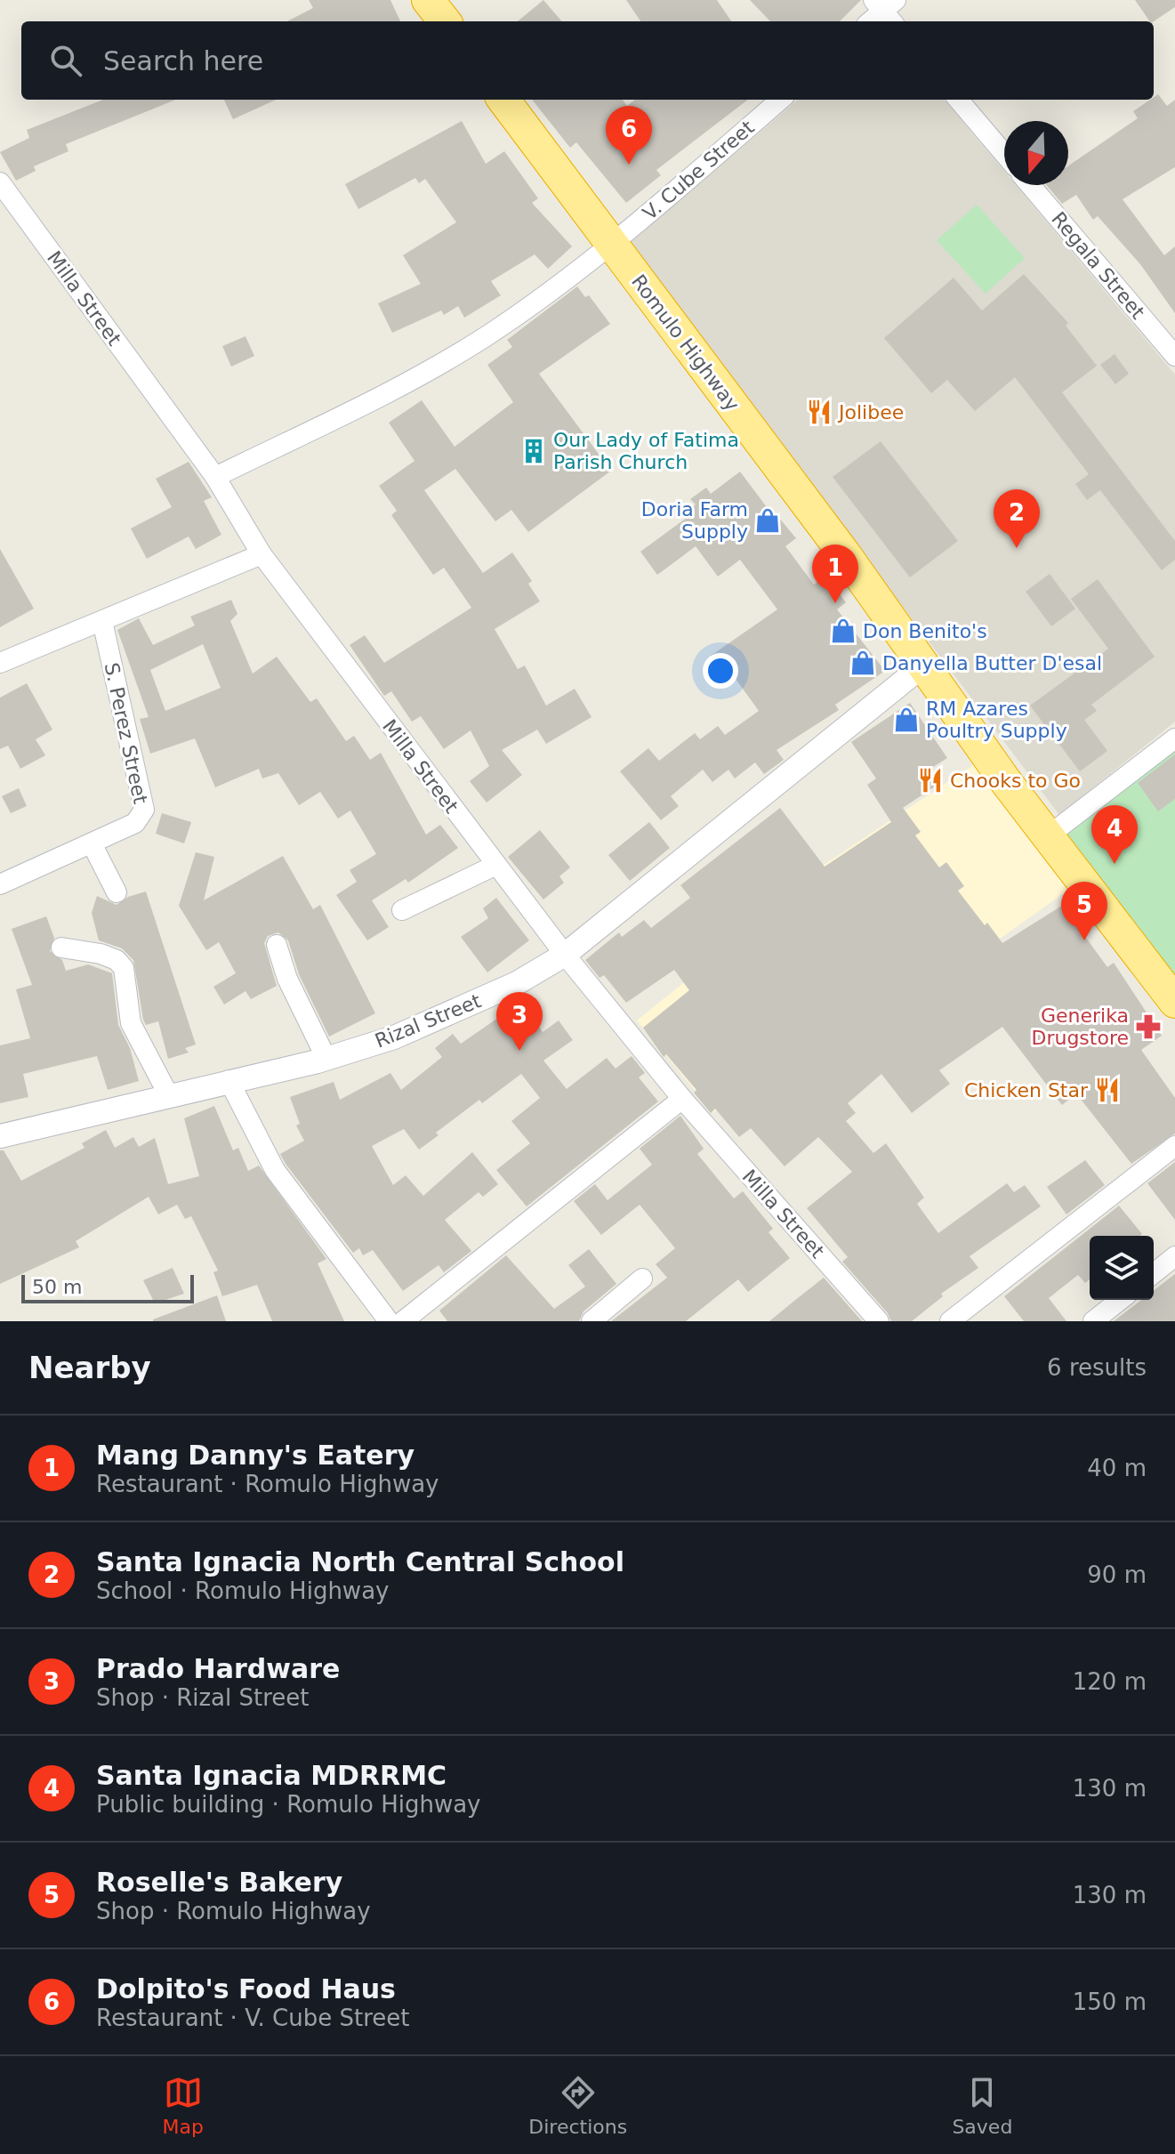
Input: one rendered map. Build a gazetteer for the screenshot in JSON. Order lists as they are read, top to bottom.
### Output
{
  "streets": {
    "highway": ["Romulo Highway"],
    "street": [
      "V. Cube Street",
      "Regala Street",
      "Milla Street",
      "S. Perez Street",
      "Rizal Street"
    ]
  },
  "crossings": [
    ["V. Cube Street", "Milla Street"],
    ["V. Cube Street", "Romulo Highway"],
    ["Milla Street", "Rizal Street"],
    ["Romulo Highway", "Rizal Street"]
  ],
  "places": {
    "restaurant": ["Jolibee", "Chooks to Go", "Chicken Star"],
    "building": ["Our Lady of Fatima Parish Church"],
    "shop": [
      "Doria Farm Supply",
      "Don Benito's",
      "Danyella Butter D'esal",
      "RM Azares Poultry Supply"
    ],
    "pharmacy": ["Generika Drugstore"]
  },
  "scale_bar": "50 m",
  "north": "bottom",
  "page": {
    "search": "Search here",
    "pins": [
      "6",
      "2",
      "1",
      "4",
      "5",
      "3"
    ],
    "scale": "50 m",
    "heading": ["Nearby", "6 results"],
    "list": [
      {
        "mark": "1",
        "name": "Mang Danny's Eatery",
        "note": "Restaurant · Romulo Highway",
        "value": "40 m"
      },
      {
        "mark": "2",
        "name": "Santa Ignacia North Central School",
        "note": "School · Romulo Highway",
        "value": "90 m"
      },
      {
        "mark": "3",
        "name": "Prado Hardware",
        "note": "Shop · Rizal Street",
        "value": "120 m"
      },
      {
        "mark": "4",
        "name": "Santa Ignacia MDRRMC",
        "note": "Public building · Romulo Highway",
        "value": "130 m"
      },
      {
        "mark": "5",
        "name": "Roselle's Bakery",
        "note": "Shop · Romulo Highway",
        "value": "130 m"
      },
      {
        "mark": "6",
        "name": "Dolpito's Food Haus",
        "note": "Restaurant · V. Cube Street",
        "value": "150 m"
      }
    ],
    "nav": ["Map", "Directions", "Saved"]
  }
}
